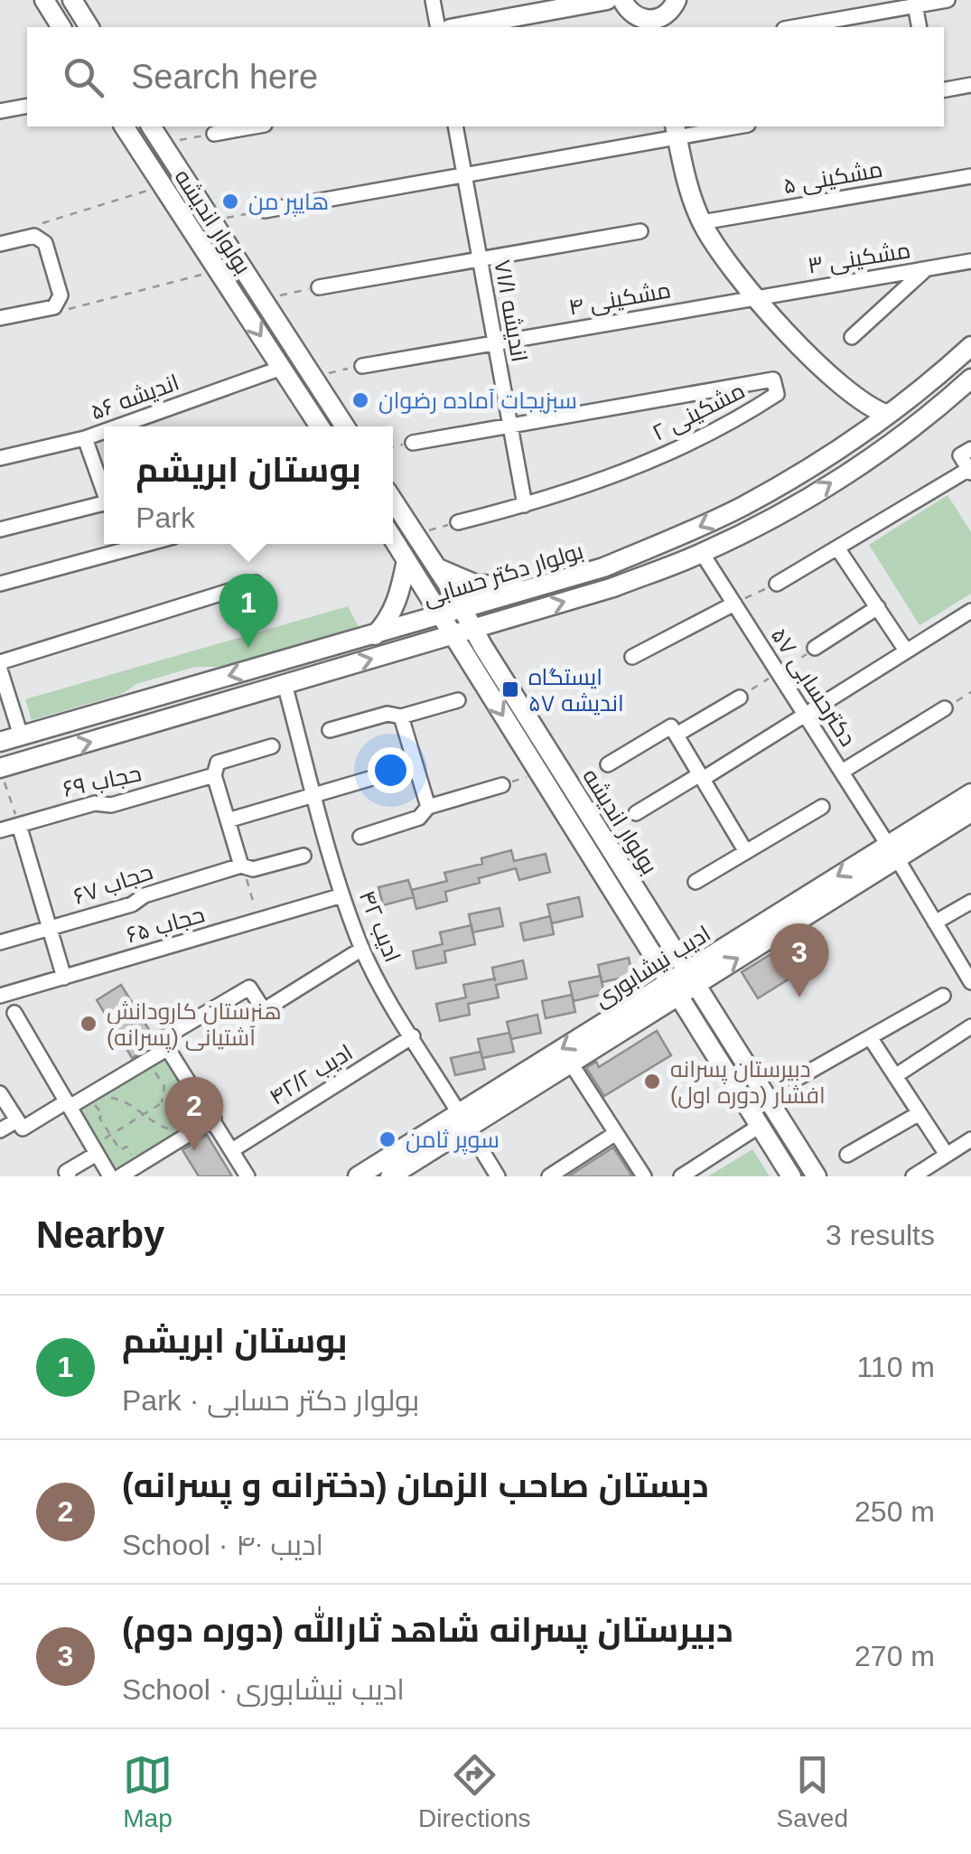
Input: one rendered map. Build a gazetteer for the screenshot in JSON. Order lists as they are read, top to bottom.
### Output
{
  "streets": {
    "main road": ["بولوار اندیشه", "بولوار دکتر حسابی", "ادیب نیشابوری"],
    "street": [
      "مشکینی ۵",
      "مشکینی ۳",
      "مشکینی ۴",
      "اندیشه ۷۱/۱",
      "اندیشه ۵۶",
      "مشکینی ۲",
      "دکترحسابی ۵۷",
      "حجاب ۶۹",
      "حجاب ۶۷",
      "حجاب ۶۵",
      "ادیب ۴۲",
      "ادیب ۴۲/۲"
    ]
  },
  "crossings": [
    ["بولوار اندیشه", "اندیشه ۵۶"],
    ["بولوار اندیشه", "بولوار دکتر حسابی"],
    ["بولوار اندیشه", "ادیب نیشابوری"],
    ["مشکینی ۳", "مشکینی ۴"],
    ["مشکینی ۴", "اندیشه ۷۱/۱"],
    ["اندیشه ۷۱/۱", "مشکینی ۲"],
    ["بولوار دکتر حسابی", "دکترحسابی ۵۷"],
    ["بولوار دکتر حسابی", "ادیب ۴۲"],
    ["دکترحسابی ۵۷", "ادیب نیشابوری"],
    ["حجاب ۶۵", "ادیب ۴۲"],
    ["ادیب ۴۲", "ادیب نیشابوری"],
    ["ادیب ۴۲", "ادیب ۴۲/۲"]
  ],
  "places": {
    "other": [
      "هایپر من",
      "سبزیجات آماده رضوان",
      "هنرستان کارودانش آشتیانی (پسرانه)",
      "دبیرستان پسرانه افشار (دوره اول)",
      "سوپر ثامن"
    ],
    "transit": ["ایستگاه اندیشه ۵۷"]
  },
  "page": {
    "search": "Search here",
    "popup": ["بوستان ابریشم", "Park"],
    "pins": ["1", "3", "2"],
    "heading": ["Nearby", "3 results"],
    "list": [
      {
        "mark": "1",
        "name": "بوستان ابریشم",
        "note": "Park · بولوار دکتر حسابی",
        "value": "110 m"
      },
      {
        "mark": "2",
        "name": "دبستان صاحب الزمان (دخترانه و پسرانه)",
        "note": "School · ادیب ۴۰",
        "value": "250 m"
      },
      {
        "mark": "3",
        "name": "دبیرستان پسرانه شاهد ثارالله (دوره دوم)",
        "note": "School · ادیب نیشابوری",
        "value": "270 m"
      }
    ],
    "nav": ["Map", "Directions", "Saved"]
  }
}
